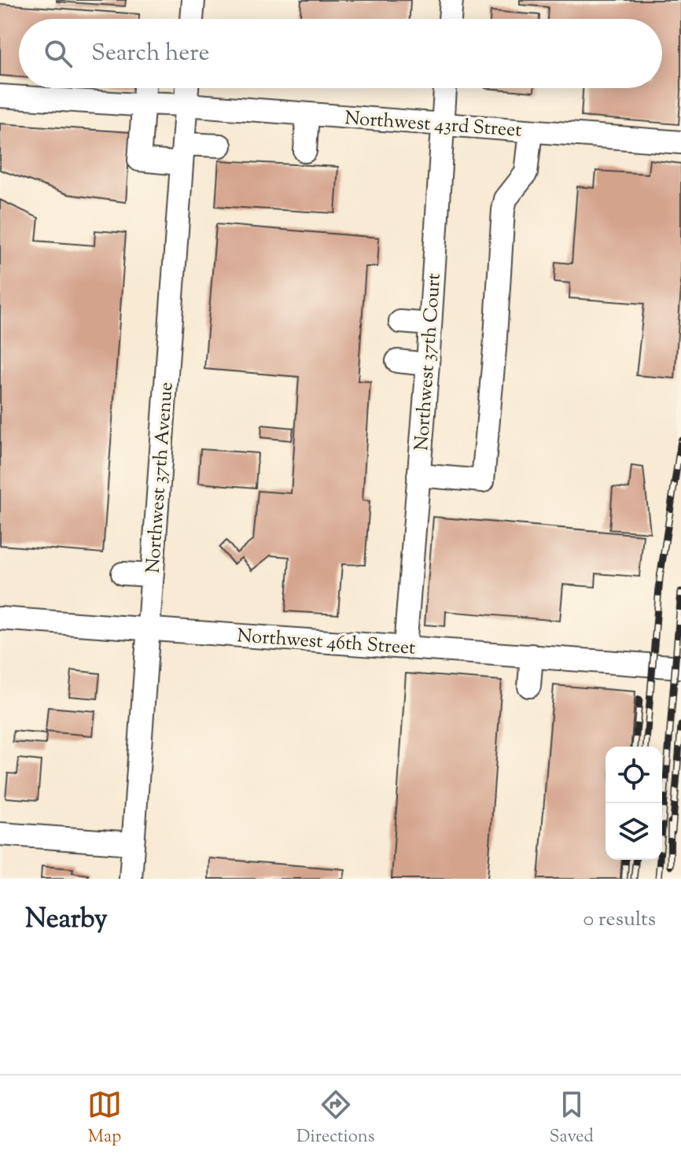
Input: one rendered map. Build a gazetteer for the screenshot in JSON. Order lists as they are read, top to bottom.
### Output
{
  "streets": {
    "street": [
      "Northwest 43rd Street",
      "Northwest 37th Court",
      "Northwest 37th Avenue",
      "Northwest 46th Street"
    ]
  },
  "crossings": [
    ["Northwest 43rd Street", "Northwest 37th Court"],
    ["Northwest 43rd Street", "Northwest 37th Avenue"],
    ["Northwest 37th Court", "Northwest 46th Street"],
    ["Northwest 37th Avenue", "Northwest 46th Street"]
  ],
  "page": {
    "search": "Search here",
    "heading": ["Nearby", "0 results"],
    "nav": ["Map", "Directions", "Saved"]
  }
}
